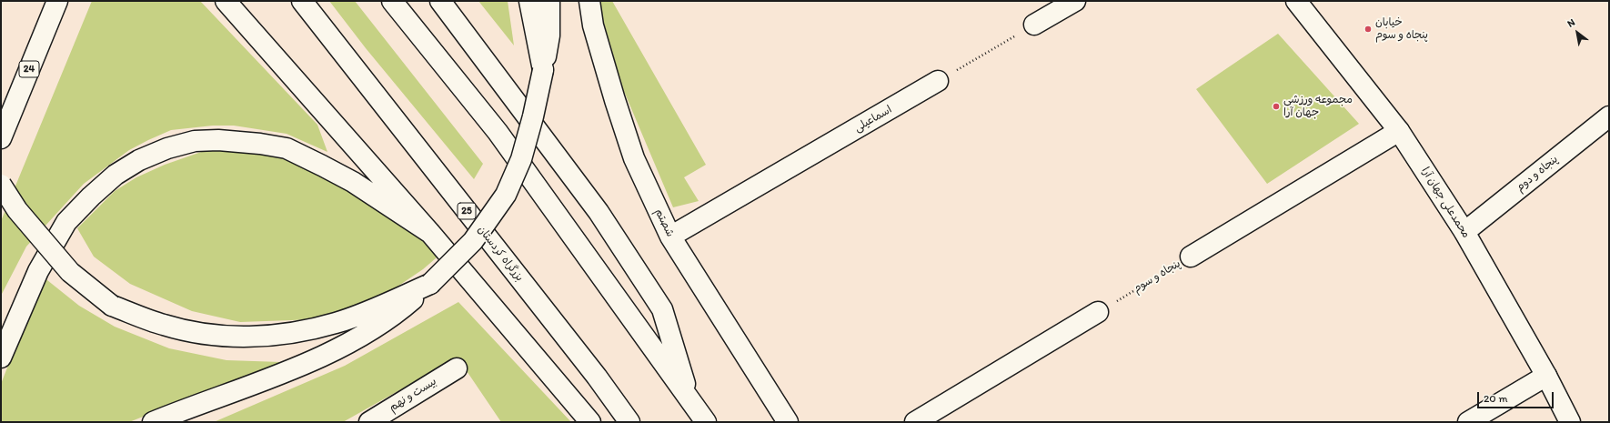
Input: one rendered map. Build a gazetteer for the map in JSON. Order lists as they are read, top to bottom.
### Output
{
  "streets": {
    "main road": [
      "24",
      "اسماعیلی",
      "پنجاه و دوم",
      "محمدعلی جهان آرا",
      "25",
      "شصتم",
      "بزرگراه کردستان",
      "پنجاه و سوم",
      "بیست و نهم"
    ]
  },
  "crossings": [
    ["اسماعیلی", "شصتم"],
    ["پنجاه و دوم", "محمدعلی جهان آرا"],
    ["محمدعلی جهان آرا", "پنجاه و سوم"]
  ],
  "places": ["خیابان پنجاه و سوم", "مجموعه ورزشی جهان آرا"],
  "scale_bar": "20 m",
  "north": "top left"
}
